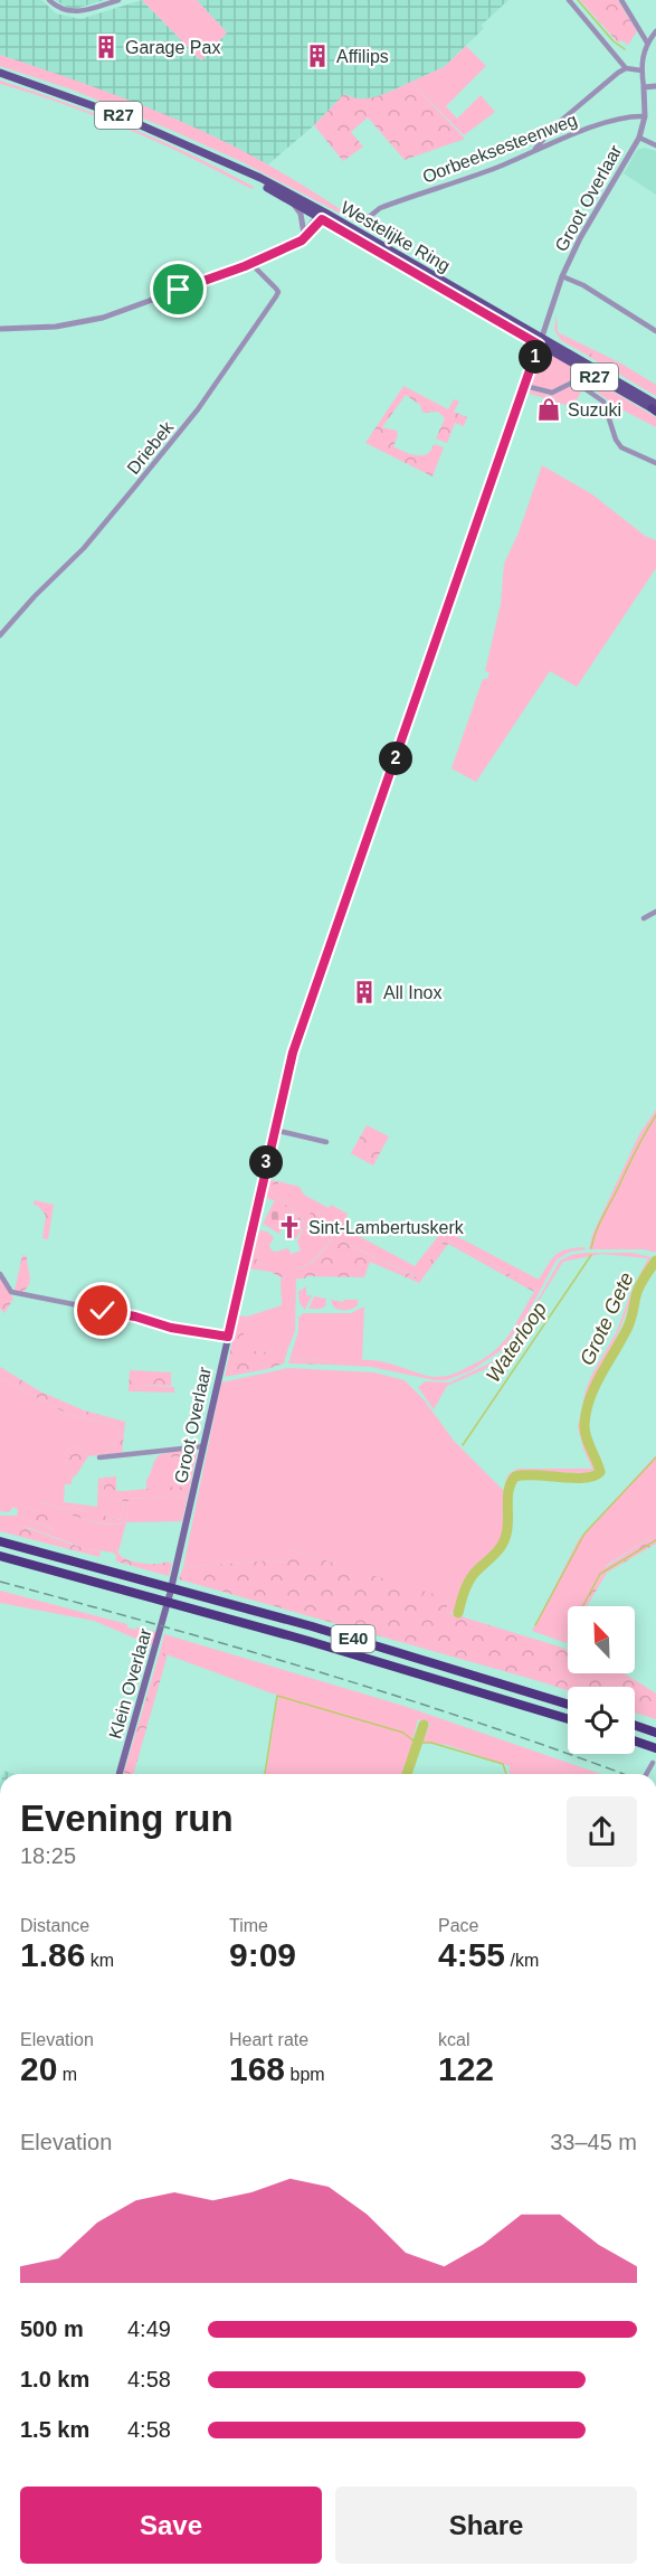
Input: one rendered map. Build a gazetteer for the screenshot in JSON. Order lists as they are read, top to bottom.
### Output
{
  "streets": {
    "highway": ["E40"],
    "main road": [
      "R27",
      "Groot Overlaar",
      "Westelijke Ring",
      "Klein Overlaar"
    ],
    "street": ["Oorbeeksesteenweg", "Driebek"]
  },
  "crossings": [
    ["R27", "Groot Overlaar"],
    ["R27", "Westelijke Ring"],
    ["Oorbeeksesteenweg", "Groot Overlaar"],
    ["Groot Overlaar", "Westelijke Ring"],
    ["Groot Overlaar", "Klein Overlaar"]
  ],
  "water": ["Grote Gete", "Waterloop"],
  "places": {
    "building": ["Garage Pax", "Affilips", "All Inox"],
    "shop": ["Suzuki"],
    "church": ["Sint-Lambertuskerk"]
  },
  "north": "top left",
  "page": {
    "pins": ["1", "2", "3"],
    "heading": ["Evening run", "18:25"],
    "stats": [
      ["Distance", "1.86 km"],
      ["Time", "9:09"],
      ["Pace", "4:55 /km"],
      ["Elevation", "20 m"],
      ["Heart rate", "168 bpm"],
      ["kcal", "122"]
    ],
    "chart": ["Elevation", "33–45 m"],
    "list": [
      {
        "name": "500 m",
        "note": "4:49"
      },
      {
        "name": "1.0 km",
        "note": "4:58"
      },
      {
        "name": "1.5 km",
        "note": "4:58"
      }
    ],
    "buttons": ["Save", "Share"]
  }
}
